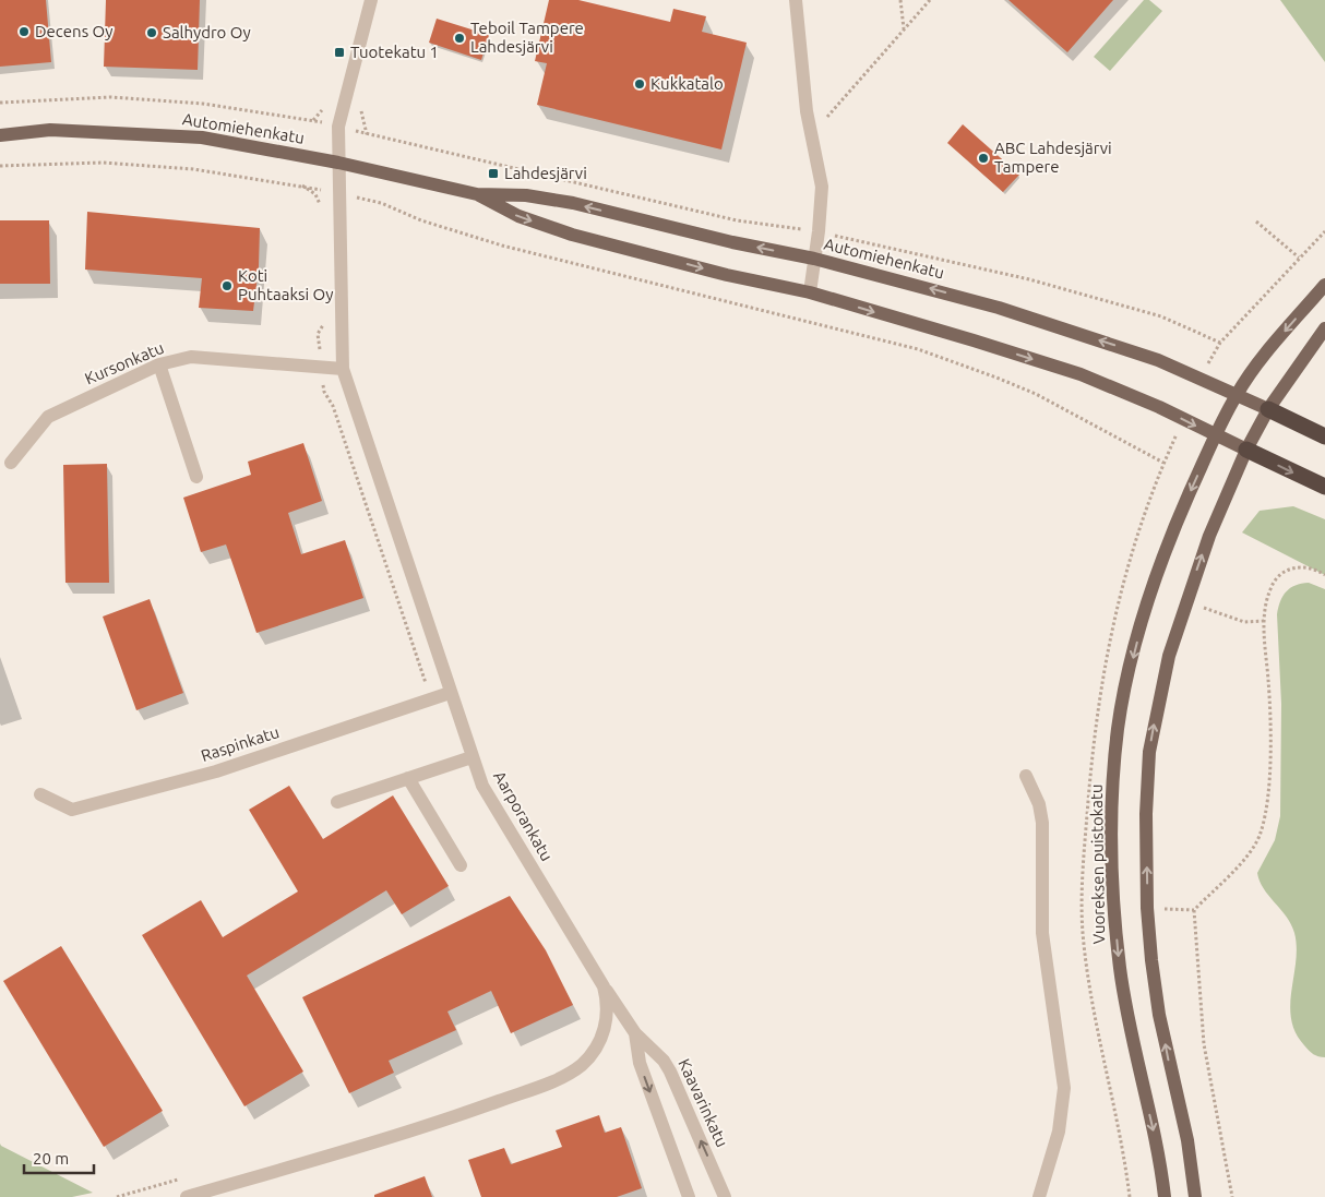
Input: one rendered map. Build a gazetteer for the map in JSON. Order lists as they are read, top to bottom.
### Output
{
  "streets": {
    "main road": ["Automiehenkatu", "Vuoreksen puistokatu"],
    "street": [
      "Kursonkatu",
      "Raspinkatu",
      "Aarporankatu",
      "Kaavarinkatu"
    ]
  },
  "crossings": [
    ["Automiehenkatu", "Aarporankatu"],
    ["Automiehenkatu", "Vuoreksen puistokatu"],
    ["Kursonkatu", "Aarporankatu"],
    ["Raspinkatu", "Aarporankatu"],
    ["Aarporankatu", "Kaavarinkatu"]
  ],
  "places": {
    "other": [
      "Decens Oy",
      "Salhydro Oy",
      "Teboil Tampere Lahdesjärvi",
      "Kukkatalo",
      "ABC Lahdesjärvi Tampere",
      "Koti Puhtaaksi Oy"
    ],
    "transit": ["Tuotekatu 1", "Lahdesjärvi"]
  },
  "scale_bar": "20 m"
}
